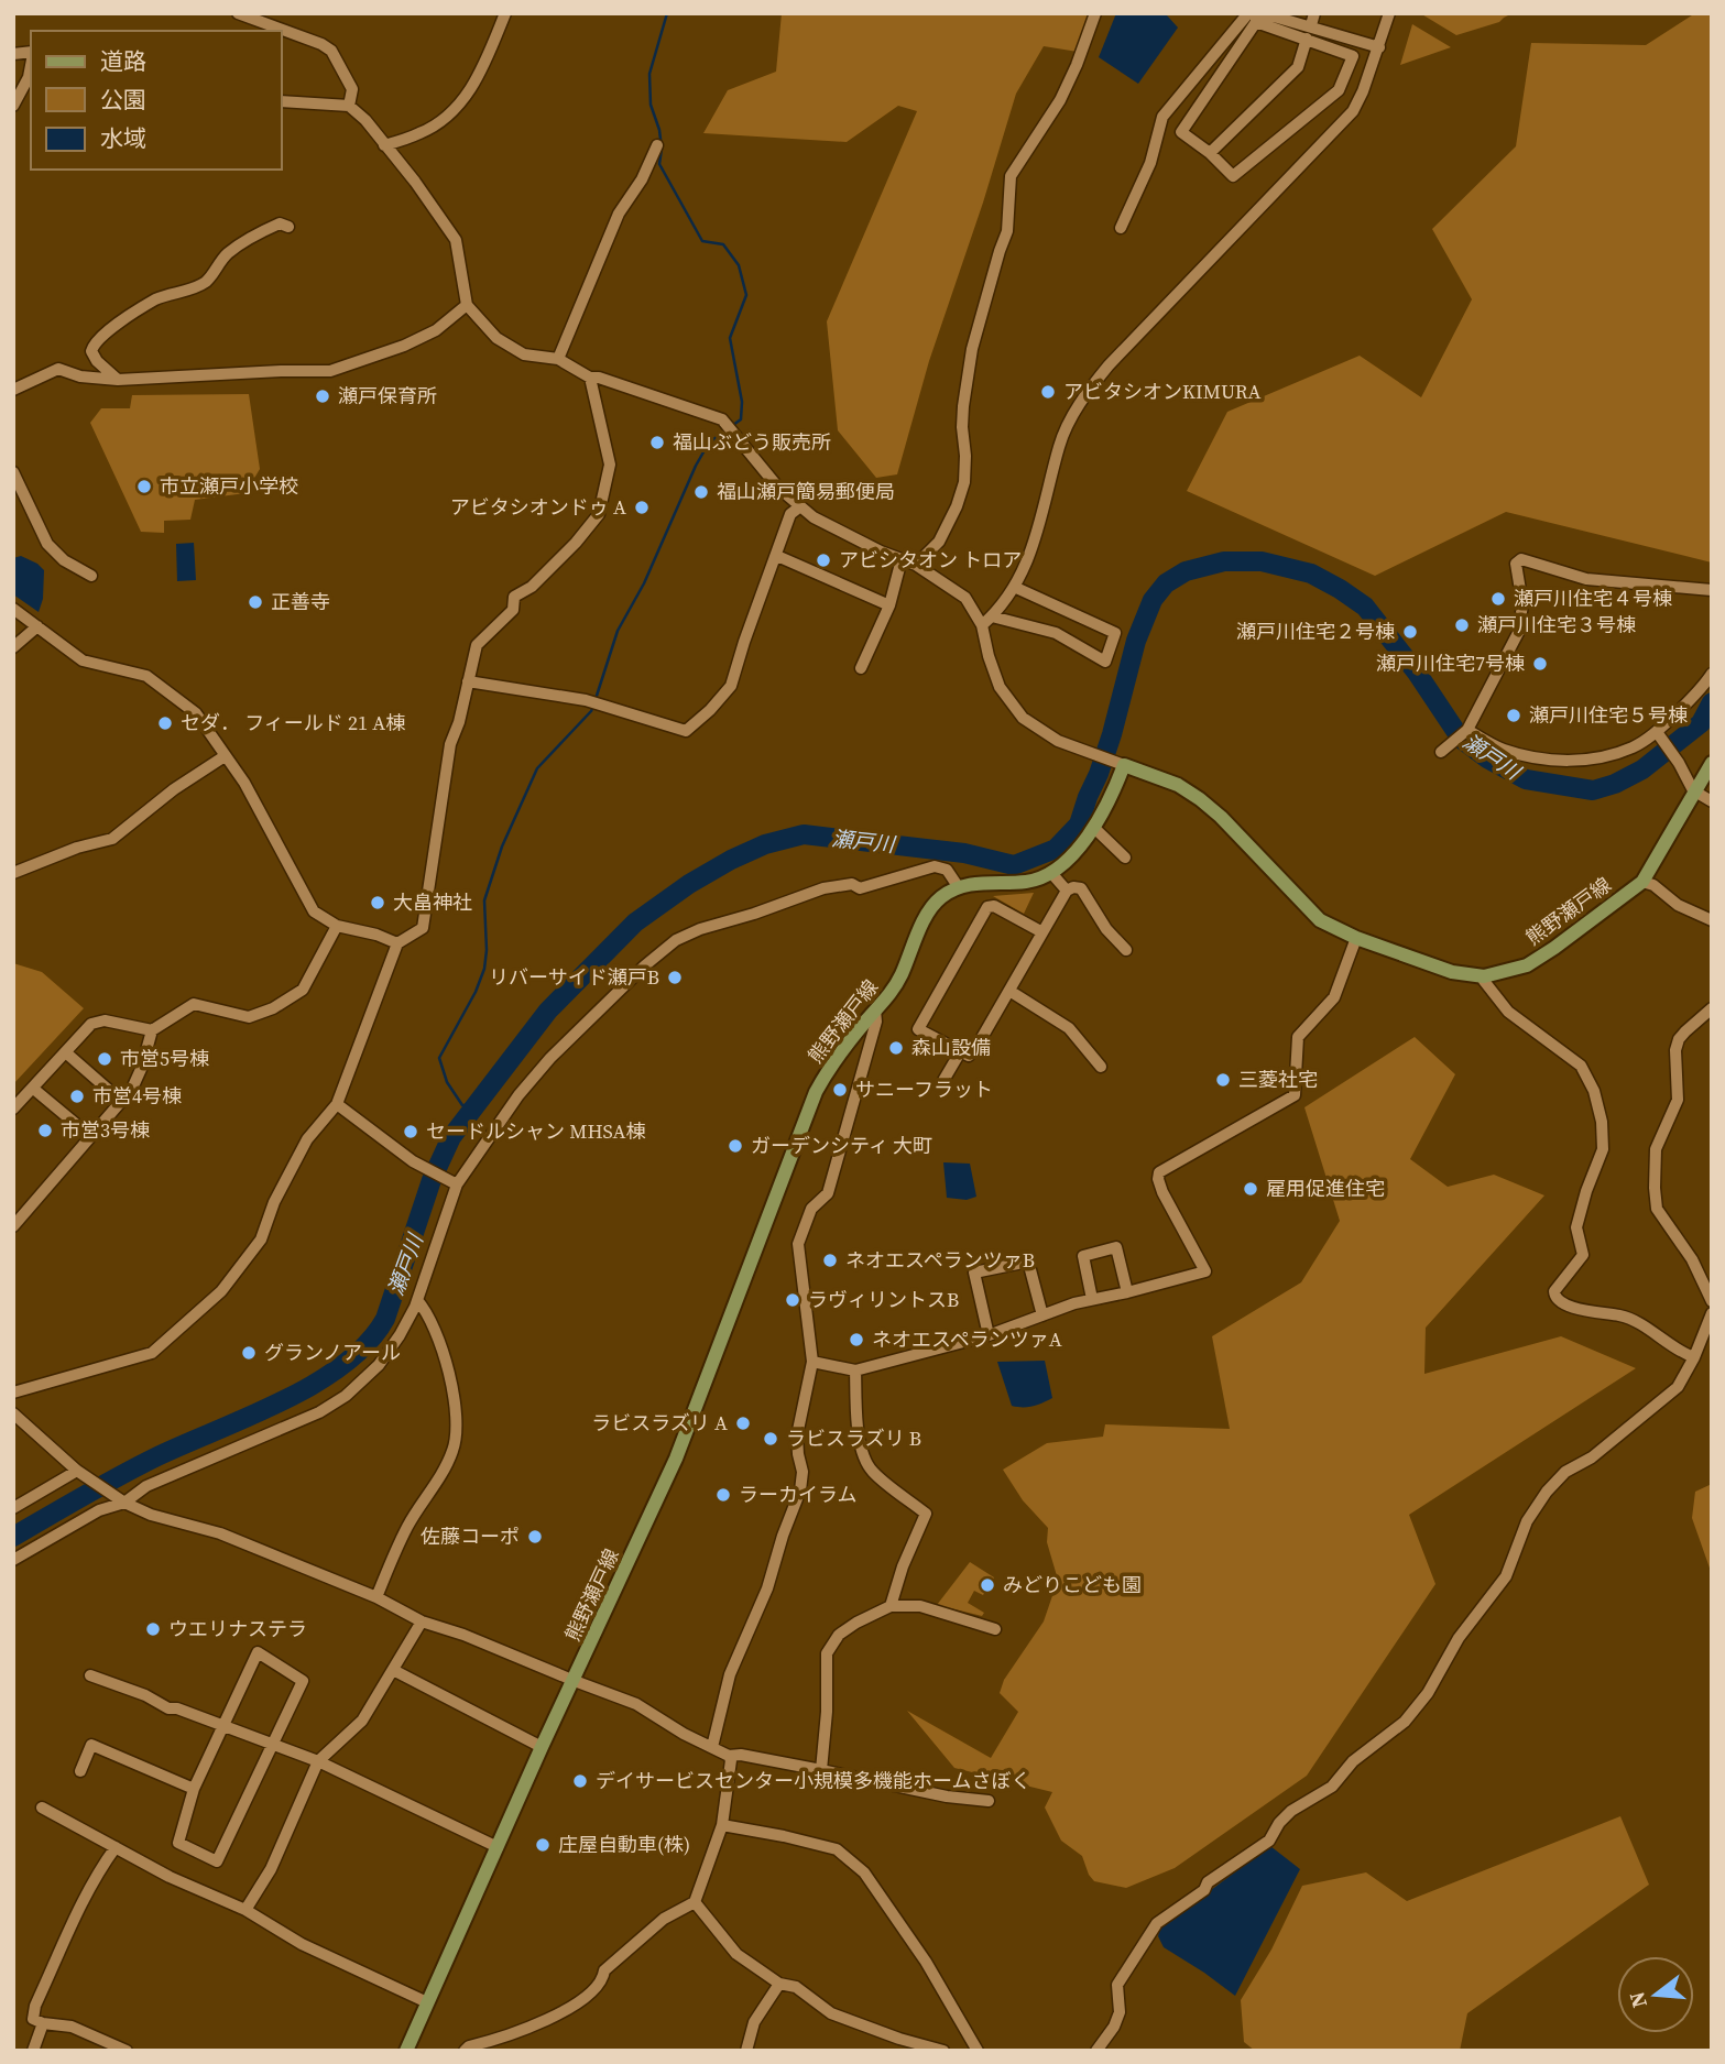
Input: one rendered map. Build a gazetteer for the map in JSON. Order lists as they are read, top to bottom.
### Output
{
  "streets": {
    "main road": ["熊野瀬戸線"]
  },
  "water": ["瀬戸川"],
  "places": [
    "アビタシオンKIMURA",
    "瀬戸保育所",
    "福山ぶどう販売所",
    "市立瀬戸小学校",
    "福山瀬戸簡易郵便局",
    "アビタシオンドゥ A",
    "アビシタオン トロア",
    "瀬戸川住宅４号棟",
    "正善寺",
    "瀬戸川住宅３号棟",
    "瀬戸川住宅２号棟",
    "瀬戸川住宅7号棟",
    "瀬戸川住宅５号棟",
    "セダ． フィールド 21 A棟",
    "大畠神社",
    "リバーサイド瀬戸B",
    "森山設備",
    "市営5号棟",
    "三菱社宅",
    "サニーフラット",
    "市営4号棟",
    "市営3号棟",
    "セードルシャン MHSA棟",
    "ガーデンシティ 大町",
    "雇用促進住宅",
    "ネオエスペランツァB",
    "ラヴィリントスB",
    "ネオエスペランツァA",
    "グランノアール",
    "ラビスラズリ A",
    "ラビスラズリ B",
    "ラーカイラム",
    "佐藤コーポ",
    "みどりこども園",
    "ウエリナステラ",
    "デイサービスセンター小規模多機能ホームさぼく",
    "庄屋自動車(株)"
  ],
  "legend": ["道路", "公園", "水域"],
  "north": "left"
}
